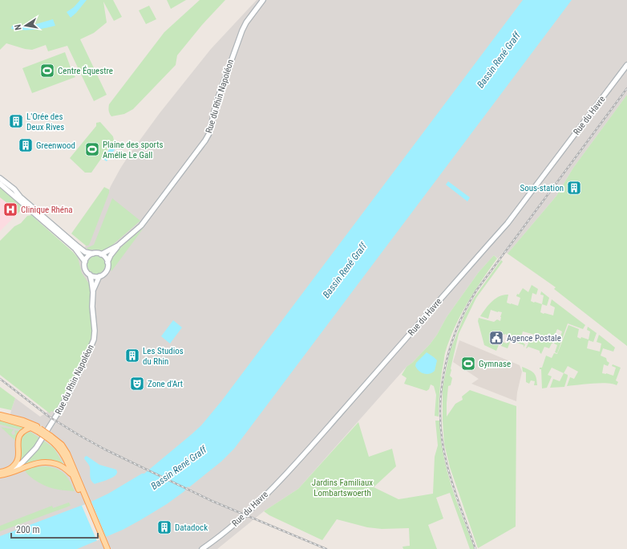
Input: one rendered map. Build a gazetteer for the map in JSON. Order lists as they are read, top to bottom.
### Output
{
  "streets": {
    "main road": ["Rue du Rhin Napoléon", "Rue du Havre"]
  },
  "water": ["Bassin René Graff"],
  "parks": ["Jardins Familiaux Lombartswoerth"],
  "places": {
    "sports": ["Centre Équestre", "Plaine des sports Amélie Le Gall", "Gymnase"],
    "building": [
      "L'Orée des Deux Rives",
      "Greenwood",
      "Sous-station",
      "Les Studios du Rhin",
      "Datadock"
    ],
    "hospital": ["Clinique Rhéna"],
    "public building": ["Agence Postale"],
    "theatre": ["Zone d'Art"]
  },
  "scale_bar": "200 m",
  "north": "left"
}
